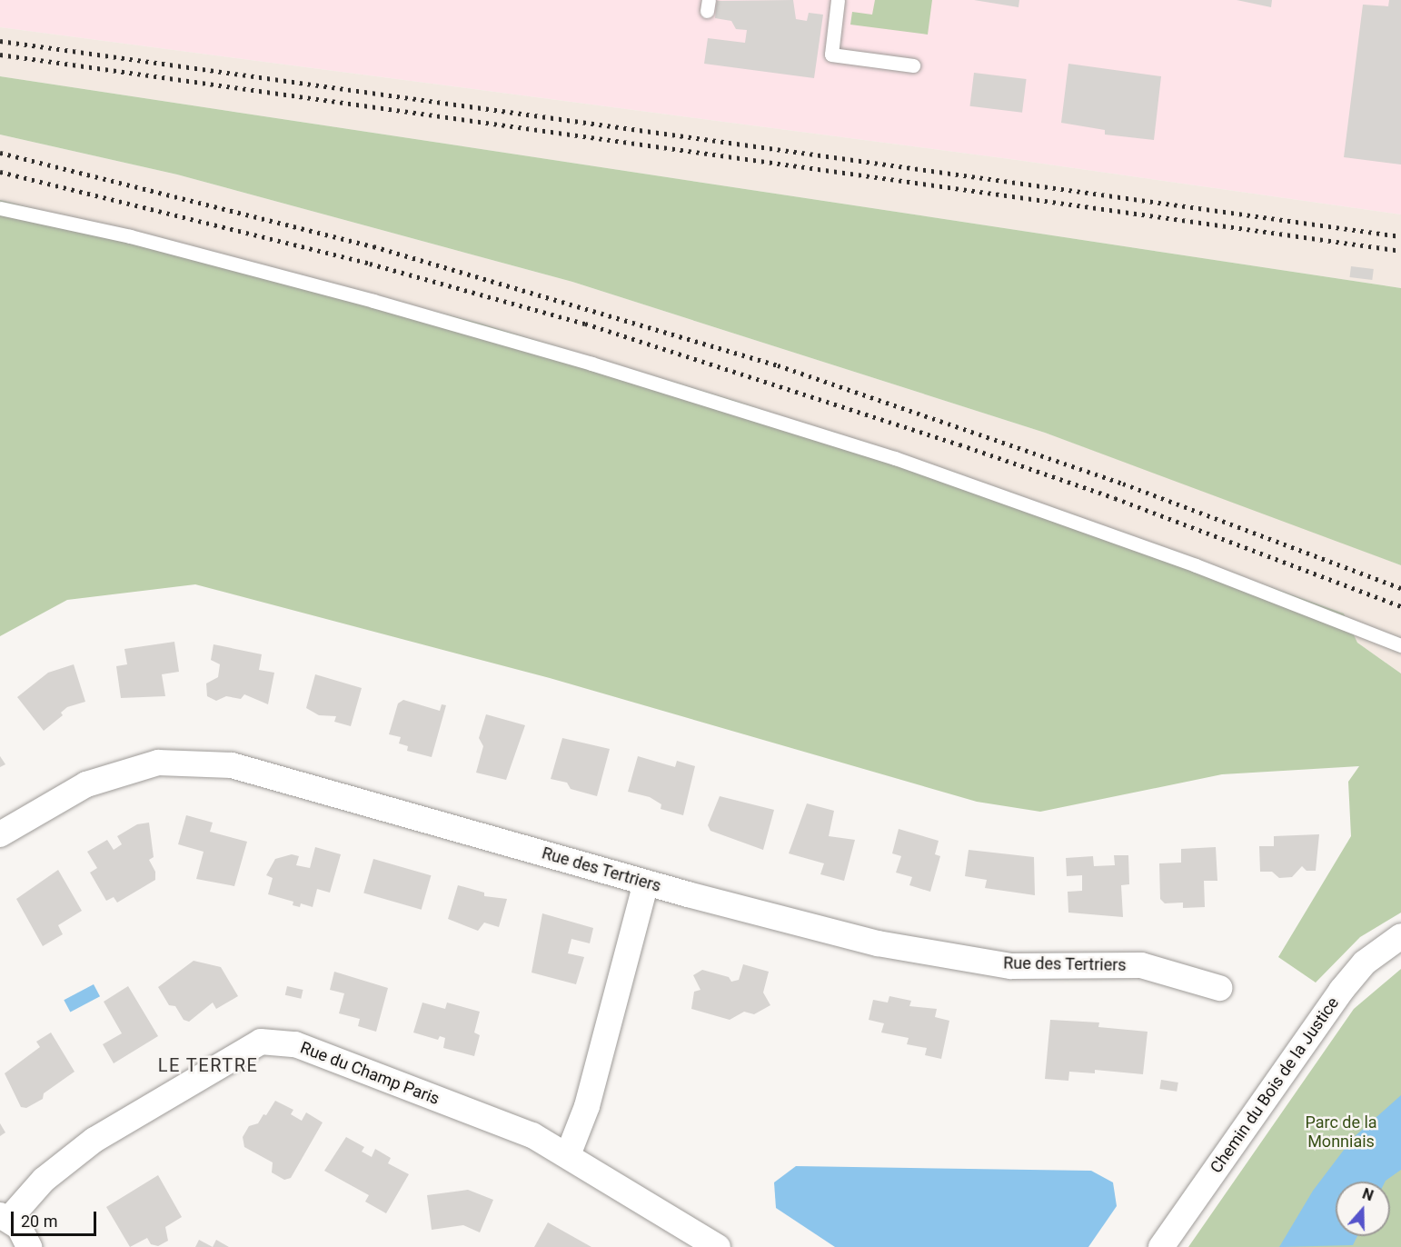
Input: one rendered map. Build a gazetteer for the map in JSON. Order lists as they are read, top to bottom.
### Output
{
  "streets": {
    "street": ["Rue des Tertriers", "Rue du Champ Paris", "Chemin du Bois de la Justice"]
  },
  "districts": ["LE TERTRE"],
  "parks": ["Parc de la Monniais"],
  "scale_bar": "20 m",
  "north": "top"
}
